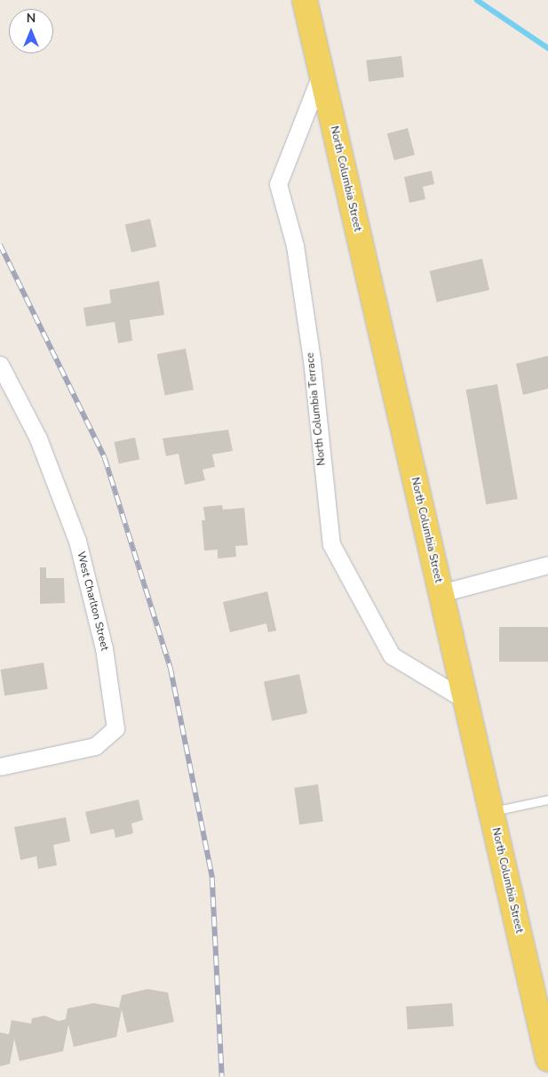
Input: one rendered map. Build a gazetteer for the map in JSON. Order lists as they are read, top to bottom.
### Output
{
  "streets": {
    "main road": ["North Columbia Street"],
    "street": ["North Columbia Terrace", "West Charlton Street"]
  },
  "crossings": [
    ["North Columbia Street", "North Columbia Terrace"]
  ],
  "north": "top"
}
